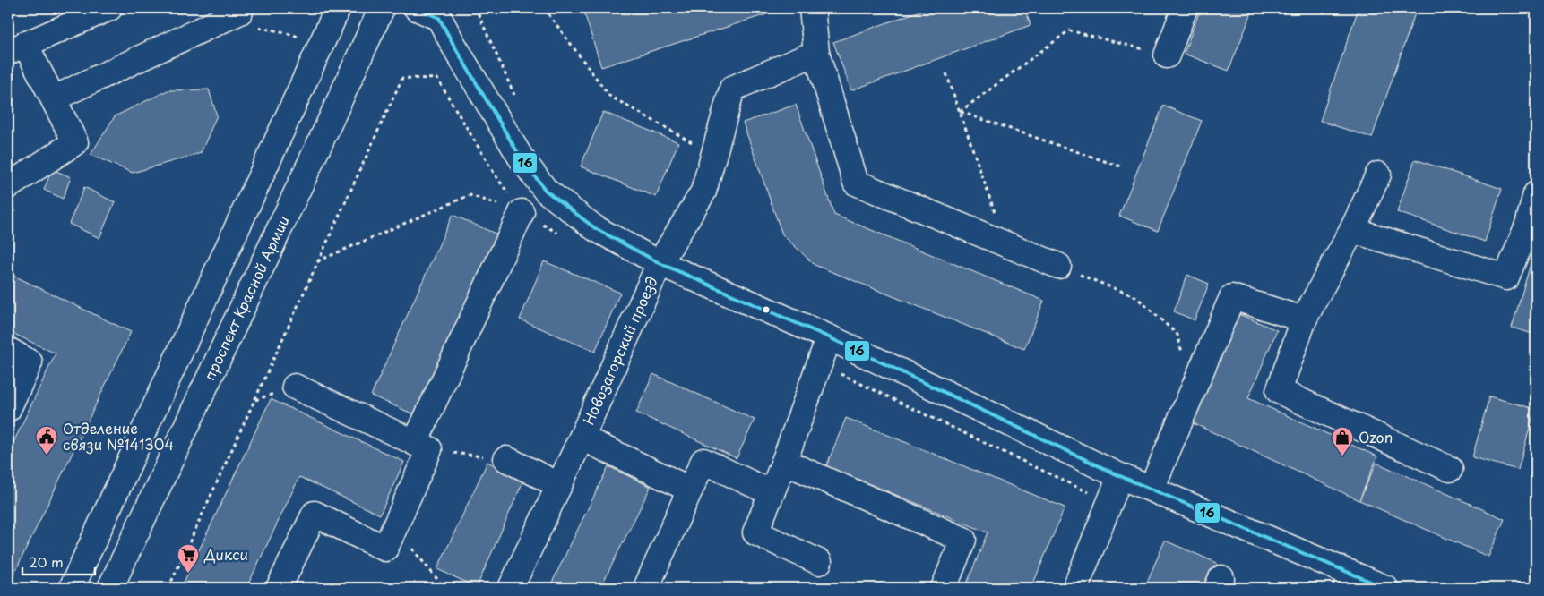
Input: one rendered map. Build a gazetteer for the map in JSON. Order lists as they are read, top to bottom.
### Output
{
  "streets": {
    "main road": ["проспект Красной Армии", "Новозагорский проезд"]
  },
  "places": {
    "public building": ["Отделение связи №141304"],
    "shop": ["Ozon"],
    "supermarket": ["Дикси"]
  },
  "lines": ["transit line 16"],
  "scale_bar": "20 m"
}
